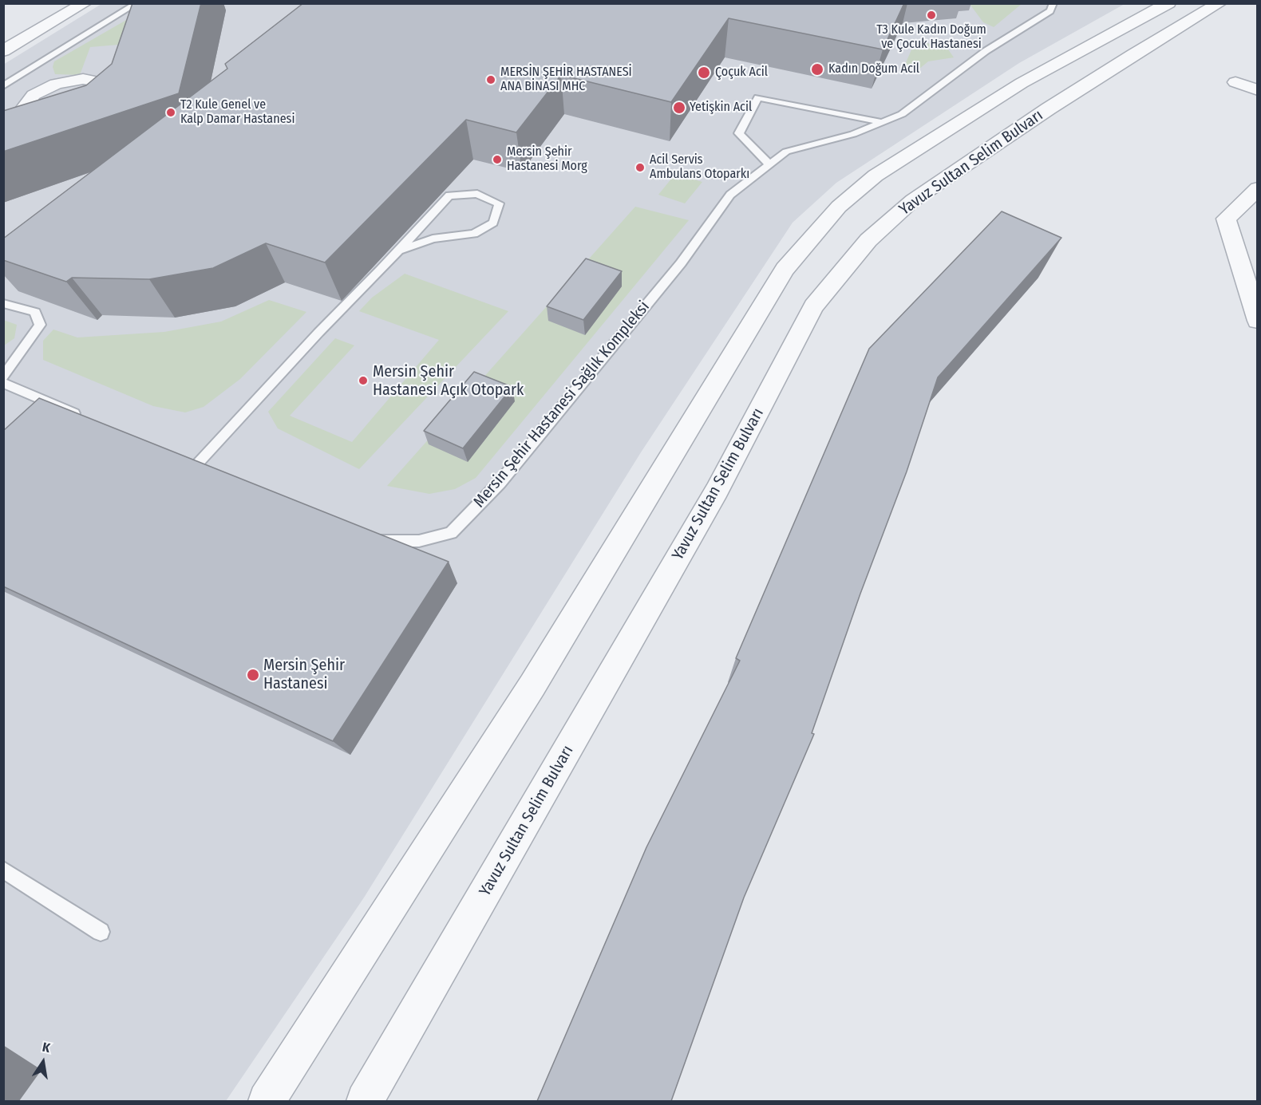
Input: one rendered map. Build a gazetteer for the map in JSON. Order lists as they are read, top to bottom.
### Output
{
  "streets": {
    "street": ["Yavuz Sultan Selim Bulvarı"],
    "lane": ["Mersin Şehir Hastanesi Sağlık Kompleksi"]
  },
  "places": [
    "T3 Kule Kadın Doğum ve Çocuk Hastanesi",
    "Kadın Doğum Acil",
    "Çoçuk Acil",
    "MERSİN ŞEHİR HASTANESİ ANA BİNASI MHC",
    "Yetişkin Acil",
    "T2 Kule Genel ve Kalp Damar Hastanesi",
    "Mersin Şehir Hastanesi Morg",
    "Acil Servis Ambulans Otoparkı",
    "Mersin Şehir Hastanesi Açık Otopark",
    "Mersin Şehir Hastanesi"
  ],
  "north": "top"
}
